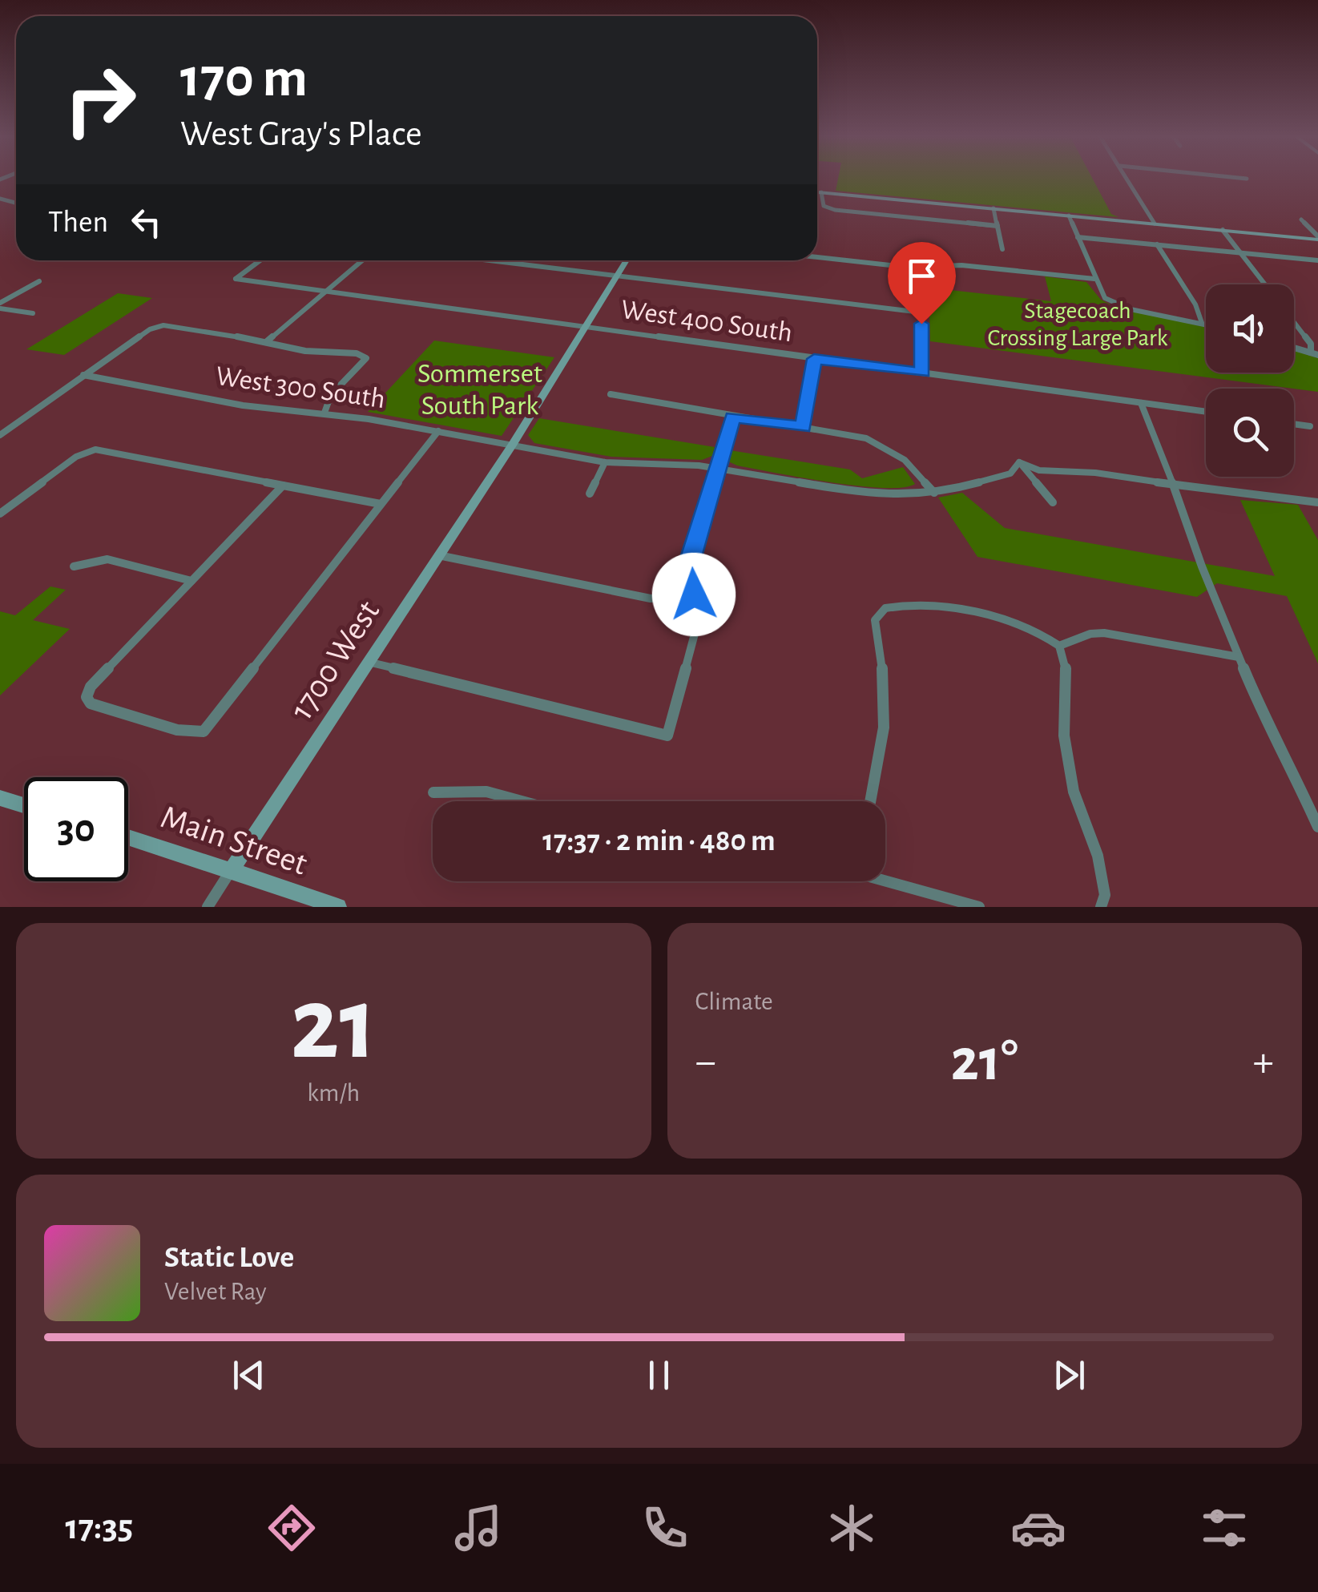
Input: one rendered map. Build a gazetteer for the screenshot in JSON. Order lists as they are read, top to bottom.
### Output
{
  "streets": {
    "street": [
      "West 400 South",
      "West 300 South",
      "1700 West",
      "Main Street"
    ]
  },
  "crossings": [
    ["West 400 South", "1700 West"],
    ["West 300 South", "1700 West"],
    ["1700 West", "Main Street"]
  ],
  "parks": ["Stagecoach Crossing Large Park", "Sommerset South Park"],
  "page": {
    "turn": ["170 m", "West Gray's Place"],
    "then": "Then",
    "limit": "30",
    "trip": "17:37 · 2 min · 480 m",
    "tile": [
      ["21", "km/h"],
      "Climate"
    ],
    "heat": ["−", "21°", "+"],
    "song": ["Static Love", "Velvet Ray"],
    "tabs": "17:35"
  }
}
